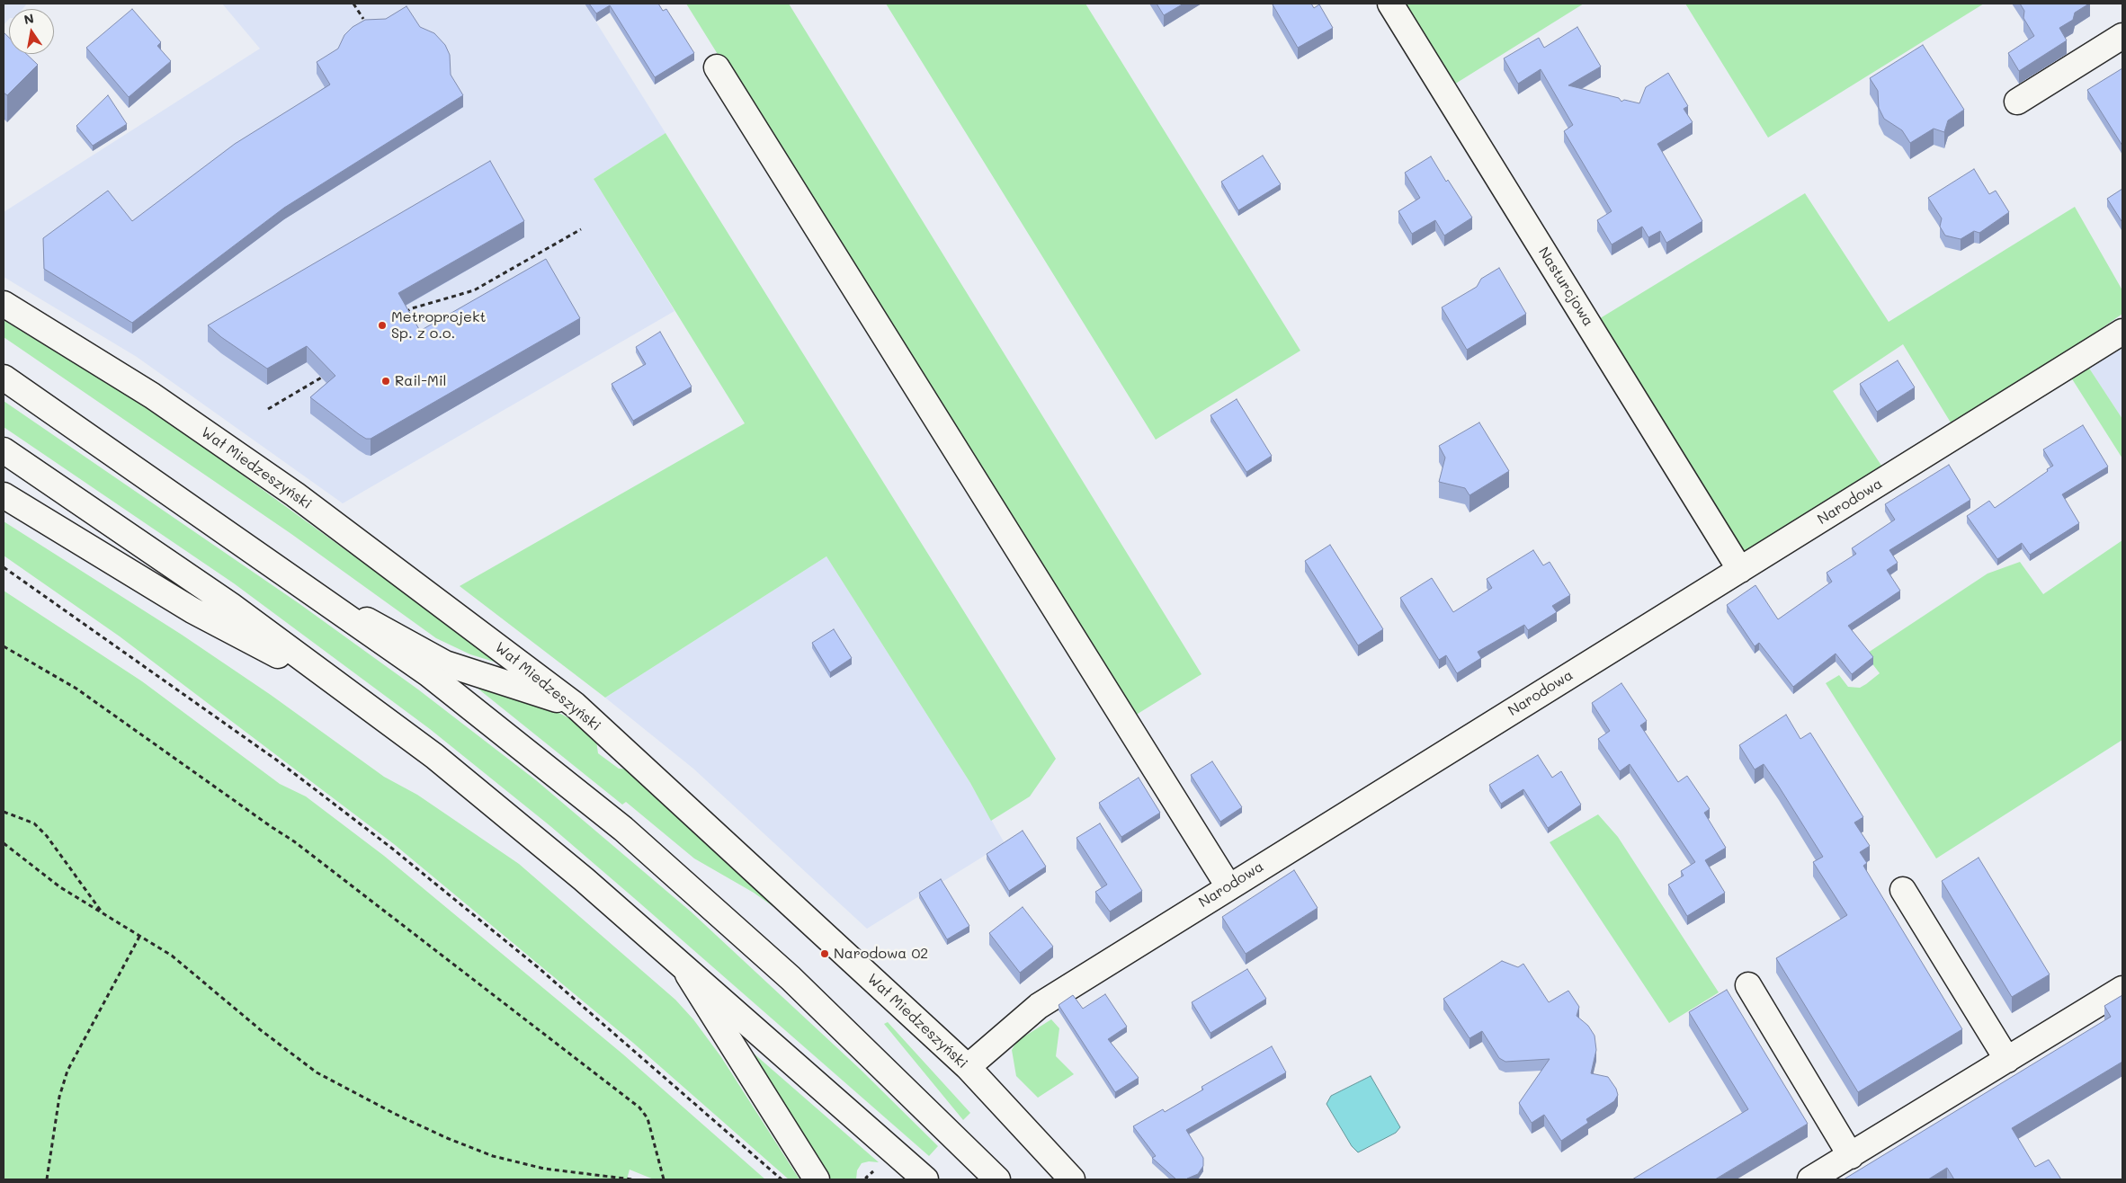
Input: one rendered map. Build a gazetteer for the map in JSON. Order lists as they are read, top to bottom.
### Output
{
  "streets": {
    "street": ["Nasturcjowa", "Wał Miedzeszyński", "Narodowa"]
  },
  "crossings": [
    ["Nasturcjowa", "Narodowa"],
    ["Wał Miedzeszyński", "Narodowa"]
  ],
  "places": ["Metroprojekt Sp. z o.o.", "Rail-Mil", "Narodowa 02"],
  "north": "top"
}
